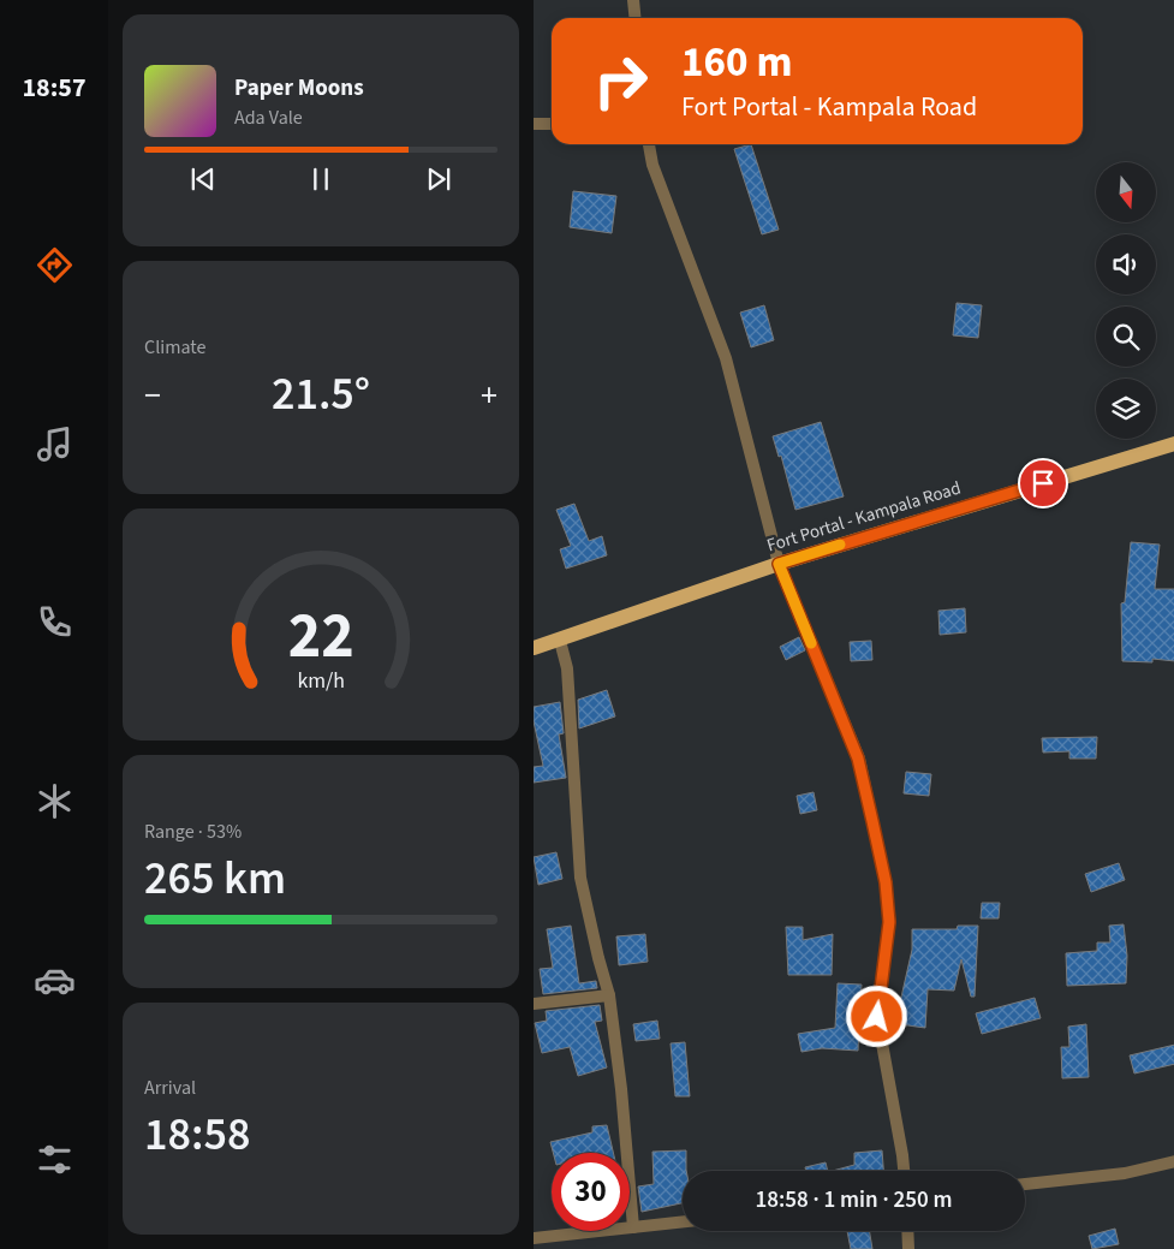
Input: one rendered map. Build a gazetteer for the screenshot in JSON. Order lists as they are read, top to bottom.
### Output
{
  "streets": {
    "main road": ["Fort Portal - Kampala Road"]
  },
  "north": "bottom",
  "page": {
    "tabs": "18:57",
    "turn": ["160 m", "Fort Portal - Kampala Road"],
    "song": ["Paper Moons", "Ada Vale"],
    "tile": [
      "Climate",
      ["Range · 53%", "265 km"],
      ["Arrival", "18:58"]
    ],
    "heat": ["−", "21.5°", "+"],
    "limit": "30",
    "trip": "18:58 · 1 min · 250 m",
    "gauge": ["22", "km/h"]
  }
}
